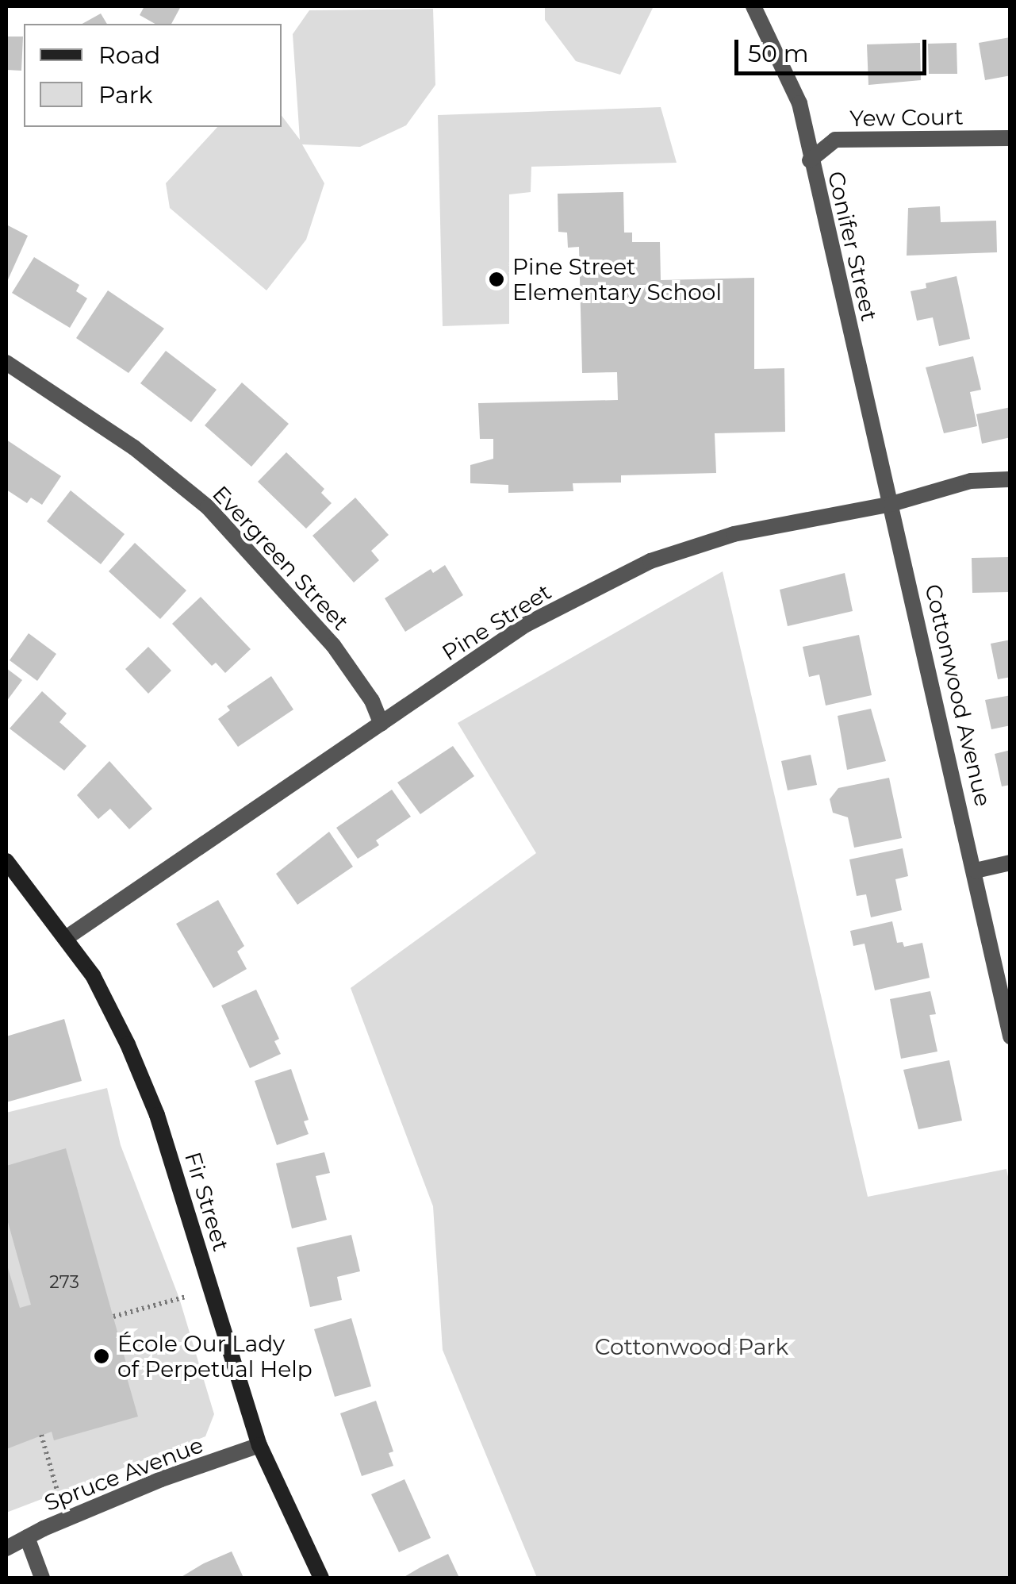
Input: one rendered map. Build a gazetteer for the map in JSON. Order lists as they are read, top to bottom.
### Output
{
  "streets": {
    "street": [
      "Yew Court",
      "Conifer Street",
      "Evergreen Street",
      "Pine Street",
      "Cottonwood Avenue",
      "Fir Street",
      "Spruce Avenue"
    ]
  },
  "crossings": [
    ["Yew Court", "Conifer Street"],
    ["Conifer Street", "Pine Street"],
    ["Conifer Street", "Cottonwood Avenue"],
    ["Evergreen Street", "Pine Street"],
    ["Pine Street", "Cottonwood Avenue"],
    ["Pine Street", "Fir Street"],
    ["Fir Street", "Spruce Avenue"]
  ],
  "parks": ["Cottonwood Park"],
  "places": ["Pine Street Elementary School", "École Our Lady of Perpetual Help"],
  "house_numbers": ["273"],
  "legend": ["Road", "Park"],
  "scale_bar": "50 m"
}
